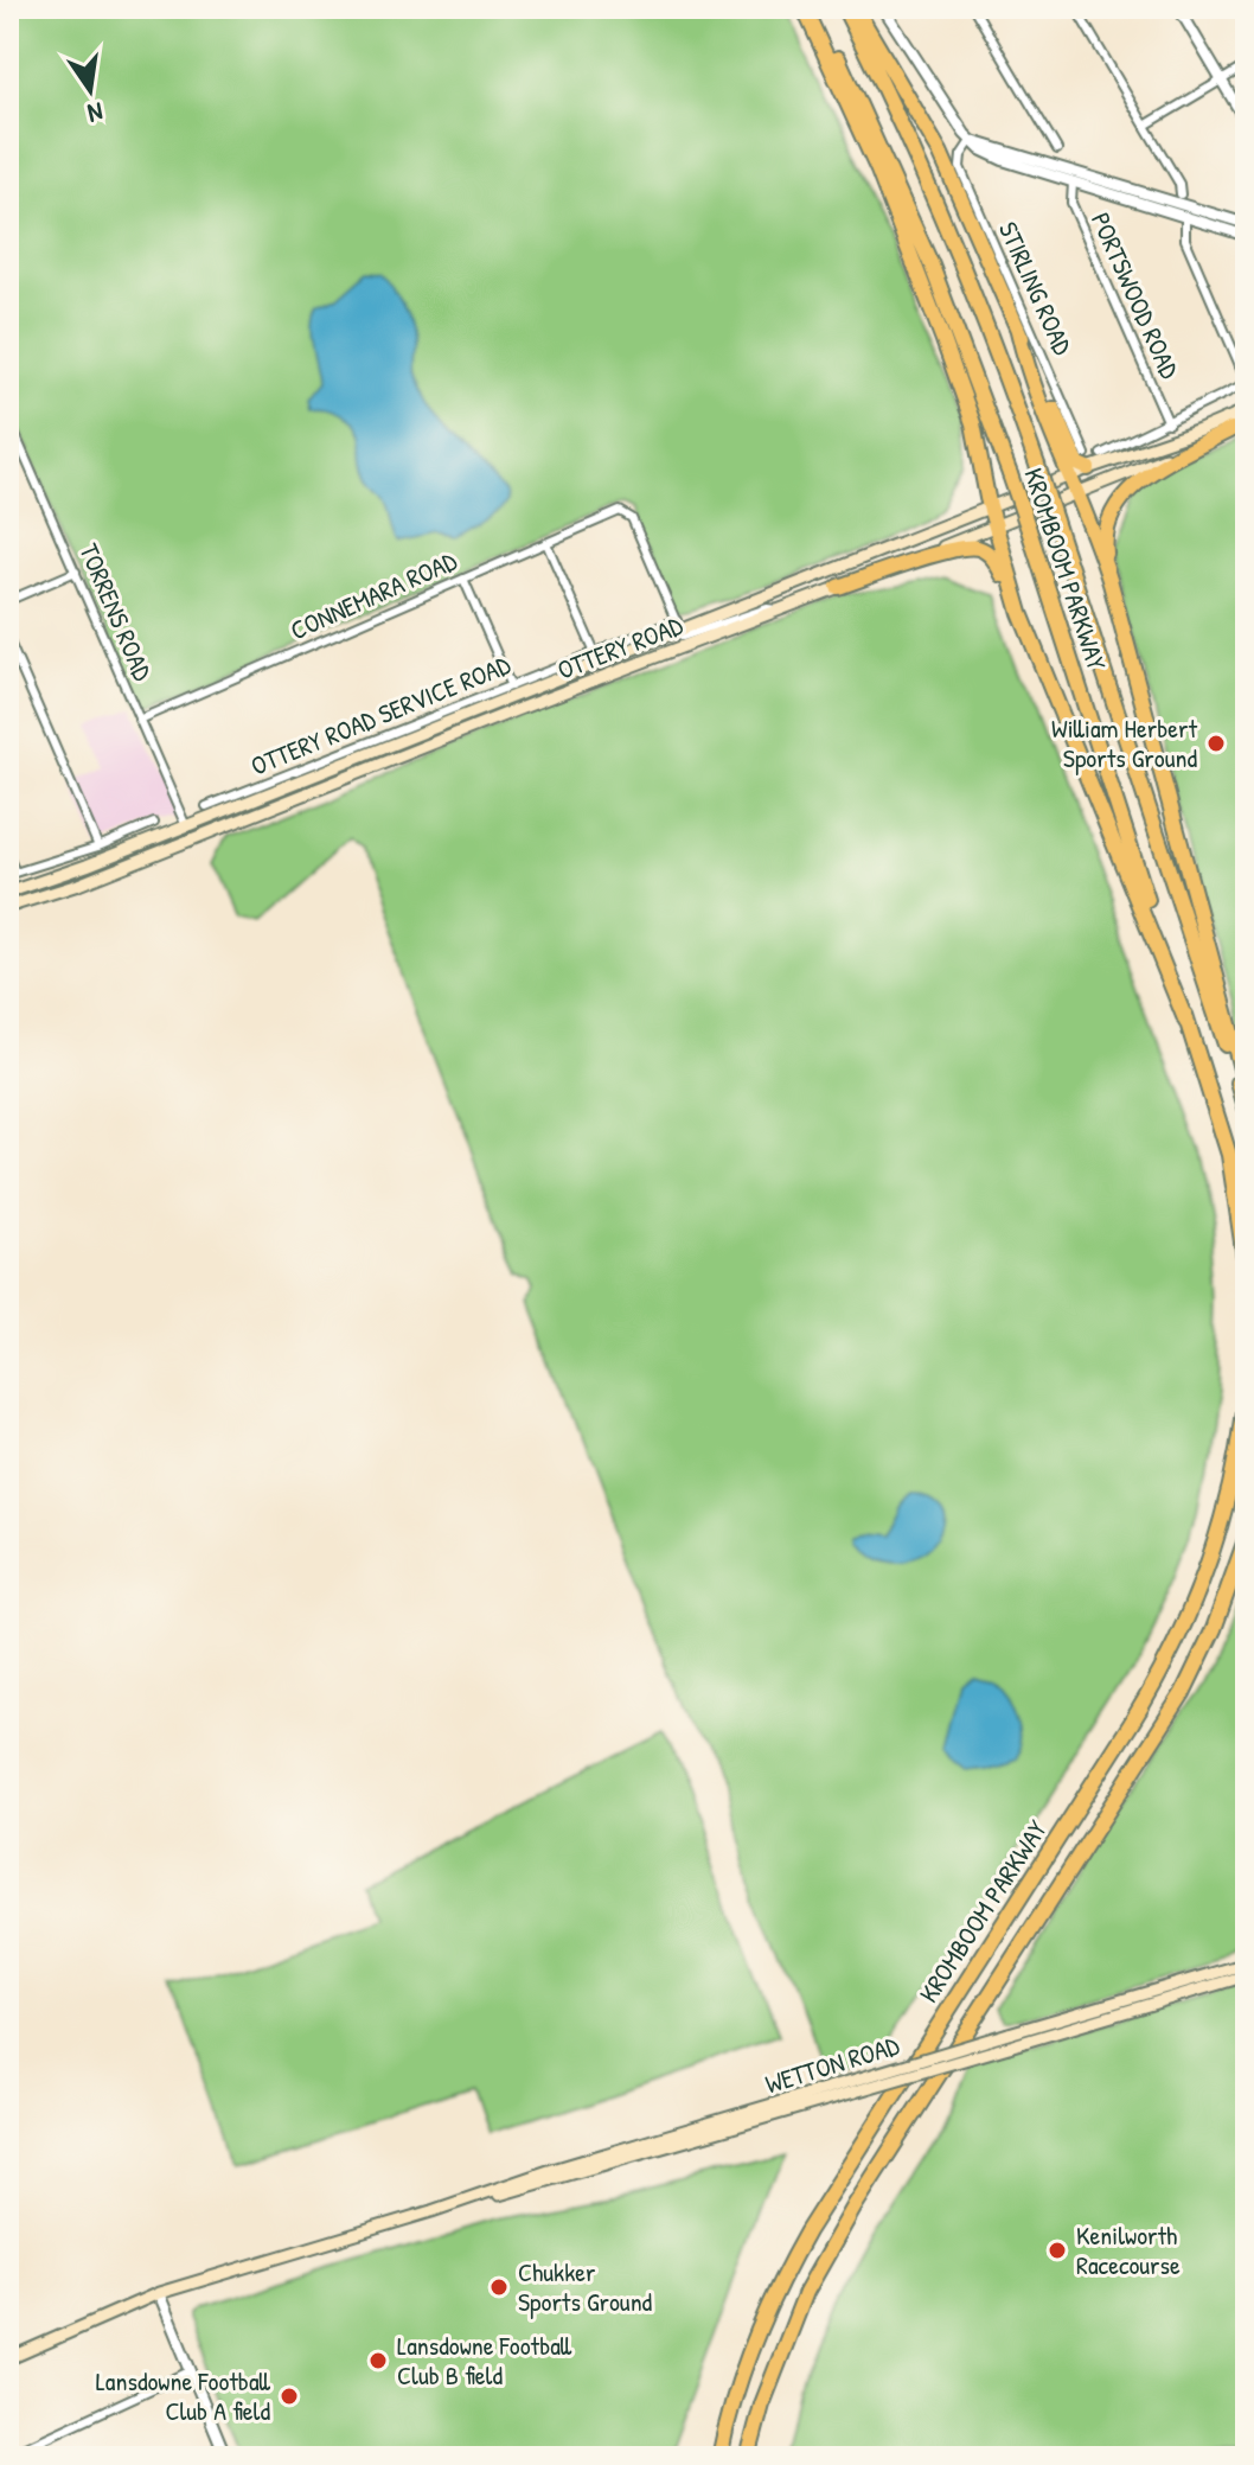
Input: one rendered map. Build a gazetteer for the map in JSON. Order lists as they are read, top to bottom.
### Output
{
  "streets": {
    "highway": ["KROMBOOM PARKWAY"],
    "main road": ["OTTERY ROAD", "WETTON ROAD"],
    "street": [
      "STIRLING ROAD",
      "PORTSWOOD ROAD",
      "CONNEMARA ROAD",
      "TORRENS ROAD",
      "OTTERY ROAD SERVICE ROAD"
    ]
  },
  "crossings": [
    ["STIRLING ROAD", "OTTERY ROAD"],
    ["CONNEMARA ROAD", "TORRENS ROAD"],
    ["CONNEMARA ROAD", "OTTERY ROAD"],
    ["CONNEMARA ROAD", "OTTERY ROAD SERVICE ROAD"],
    ["TORRENS ROAD", "OTTERY ROAD"],
    ["OTTERY ROAD", "OTTERY ROAD SERVICE ROAD"]
  ],
  "places": [
    "William Herbert Sports Ground",
    "Kenilworth Racecourse",
    "Chukker Sports Ground",
    "Lansdowne Football Club B field",
    "Lansdowne Football Club A field"
  ],
  "north": "bottom"
}
